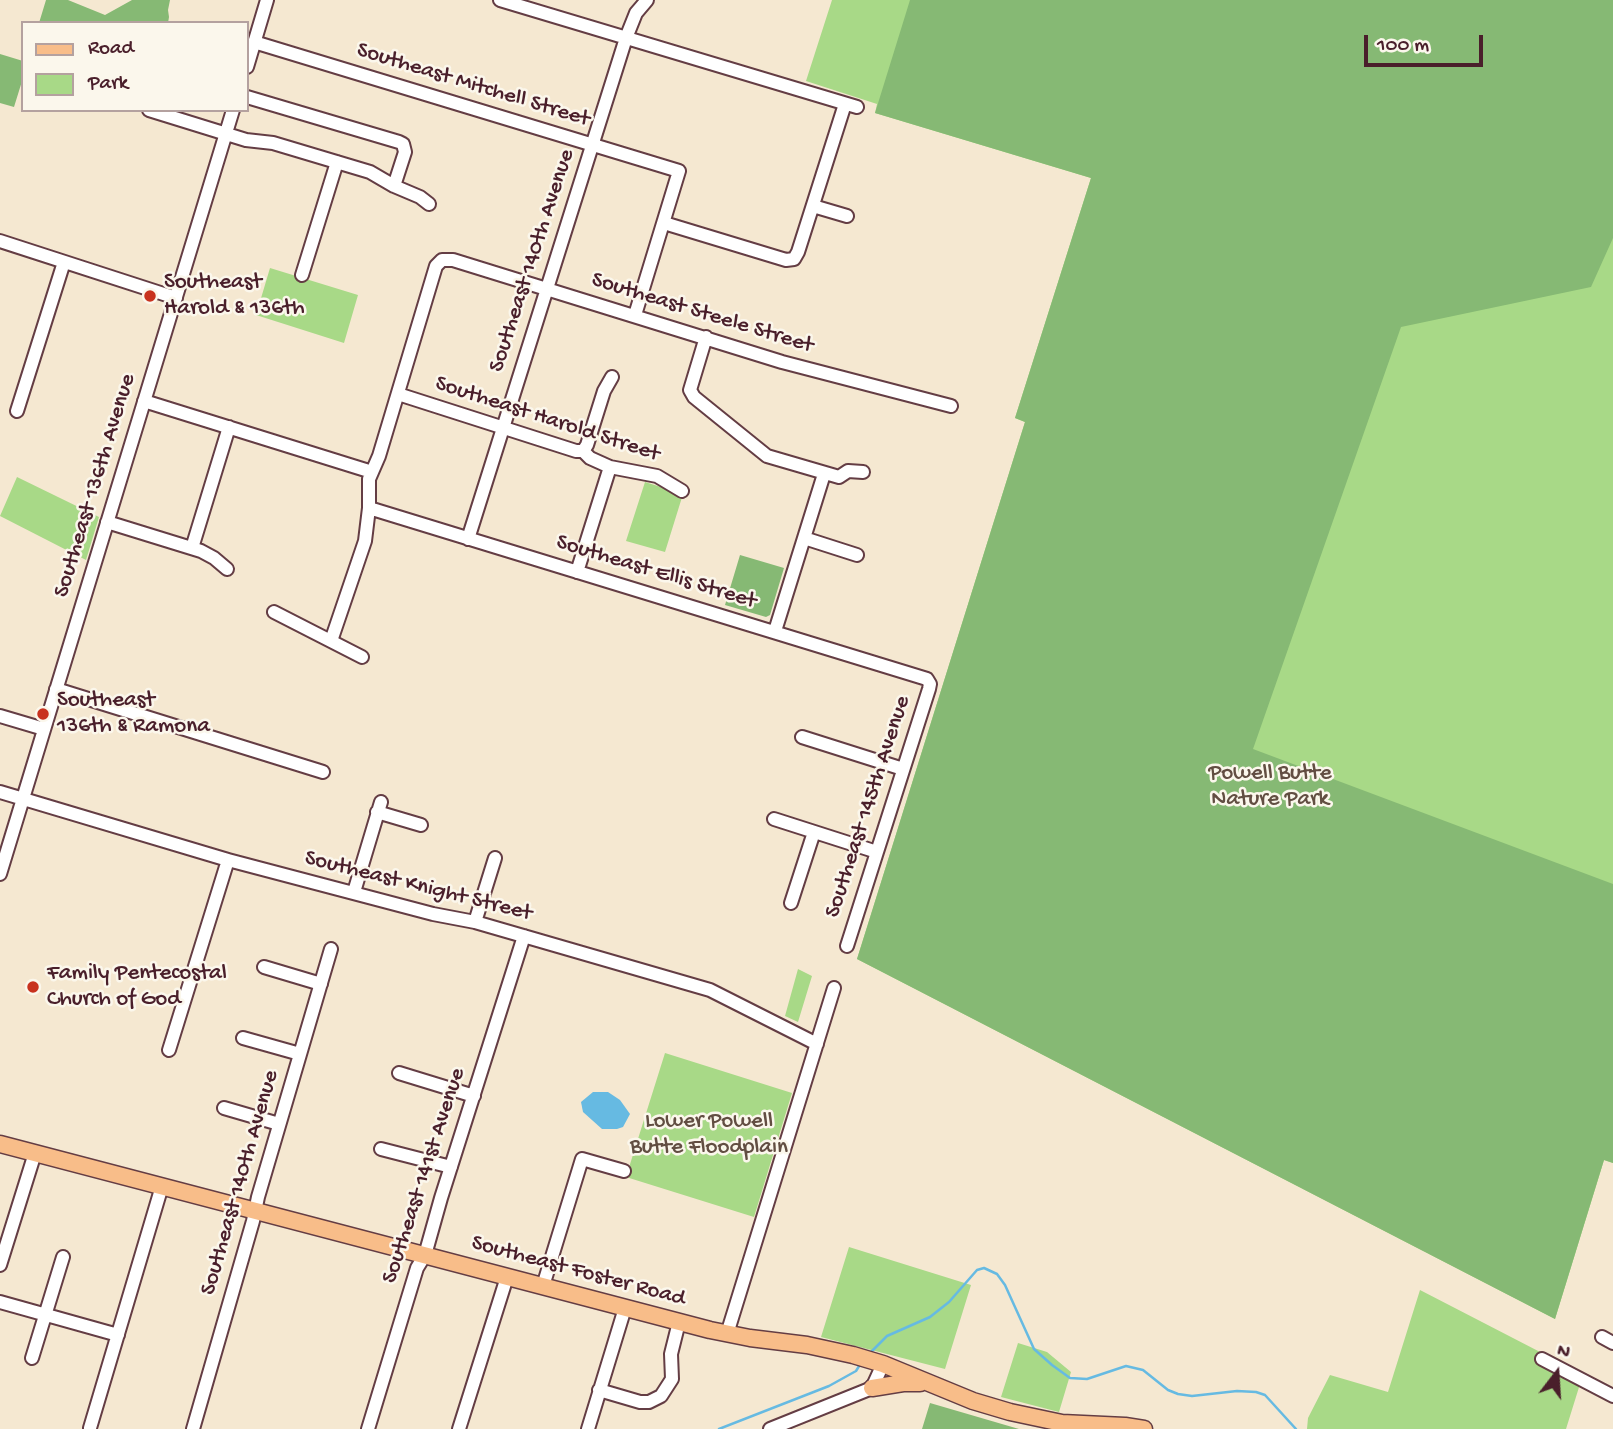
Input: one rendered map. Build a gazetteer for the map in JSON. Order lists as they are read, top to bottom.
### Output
{
  "streets": {
    "main road": ["Southeast Foster Road"],
    "street": [
      "Southeast Mitchell Street",
      "Southeast 140th Avenue",
      "Southeast Steele Street",
      "Southeast Harold Street",
      "Southeast 136th Avenue",
      "Southeast Ellis Street",
      "Southeast 145th Avenue",
      "Southeast Knight Street",
      "Southeast 141st Avenue"
    ]
  },
  "crossings": [
    ["Southeast Mitchell Street", "Southeast 140th Avenue"],
    ["Southeast 140th Avenue", "Southeast Steele Street"],
    ["Southeast 140th Avenue", "Southeast Harold Street"],
    ["Southeast 140th Avenue", "Southeast Ellis Street"],
    ["Southeast 140th Avenue", "Southeast Foster Road"],
    ["Southeast Steele Street", "Southeast Harold Street"],
    ["Southeast 136th Avenue", "Southeast Knight Street"],
    ["Southeast Ellis Street", "Southeast 145th Avenue"],
    ["Southeast Knight Street", "Southeast 141st Avenue"],
    ["Southeast 141st Avenue", "Southeast Foster Road"]
  ],
  "parks": ["Powell Butte Nature Park", "Lower Powell Butte Floodplain"],
  "places": ["Southeast Harold & 136th", "Southeast 136th & Ramona", "Family Pentecostal Church of God"],
  "legend": ["Road", "Park"],
  "scale_bar": "100 m",
  "north": "top"
}
